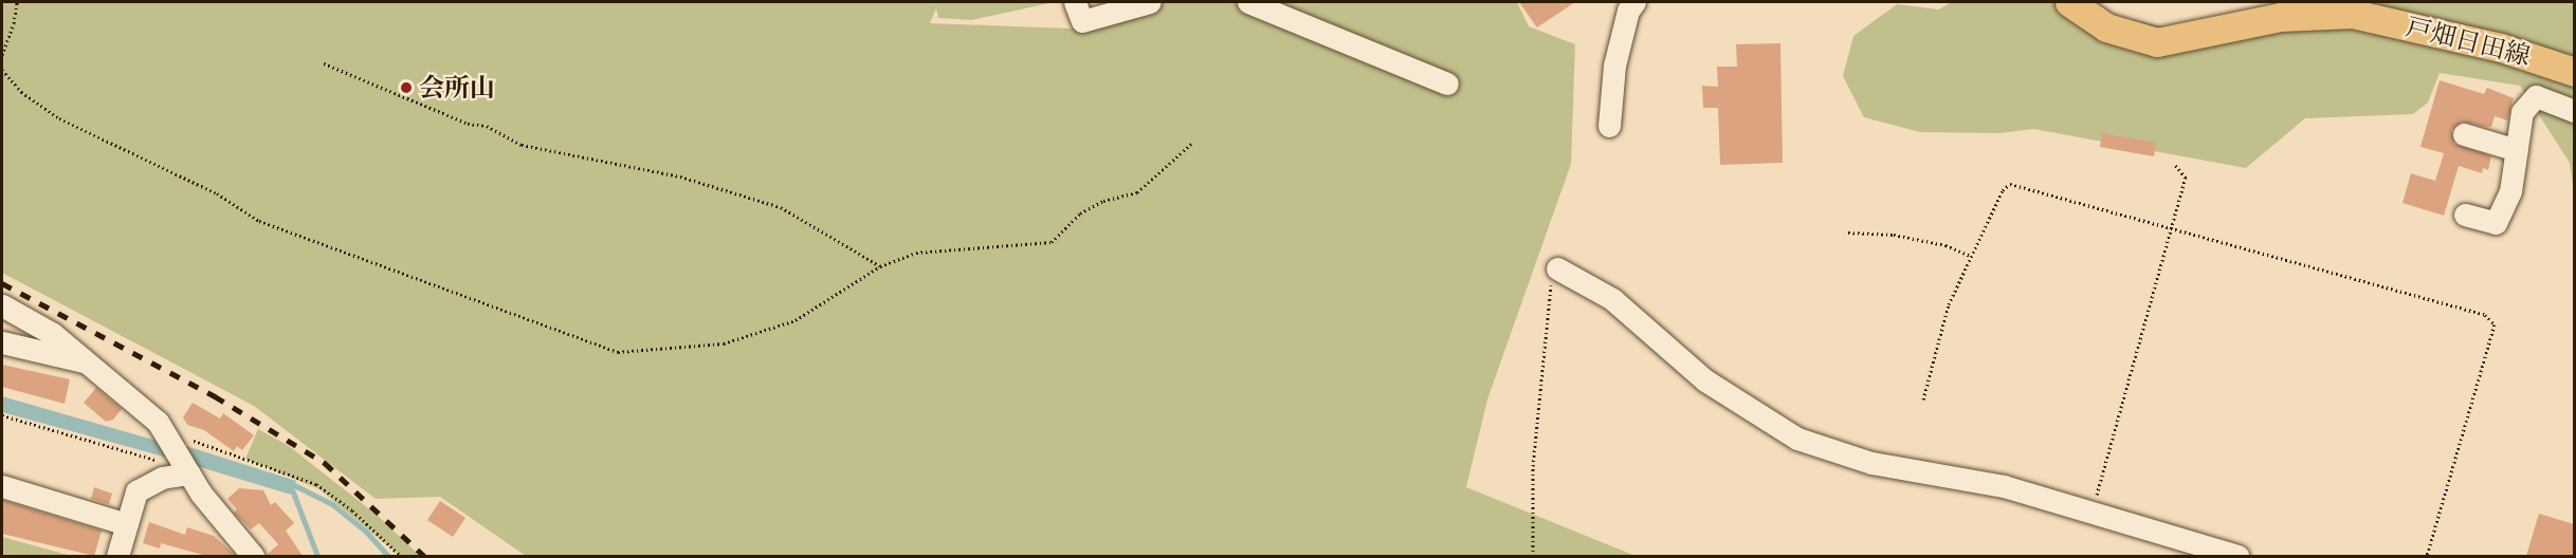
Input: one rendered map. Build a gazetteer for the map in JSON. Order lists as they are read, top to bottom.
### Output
{
  "streets": {
    "main road": ["戸畑日田線"]
  },
  "places": ["会所山"]
}
